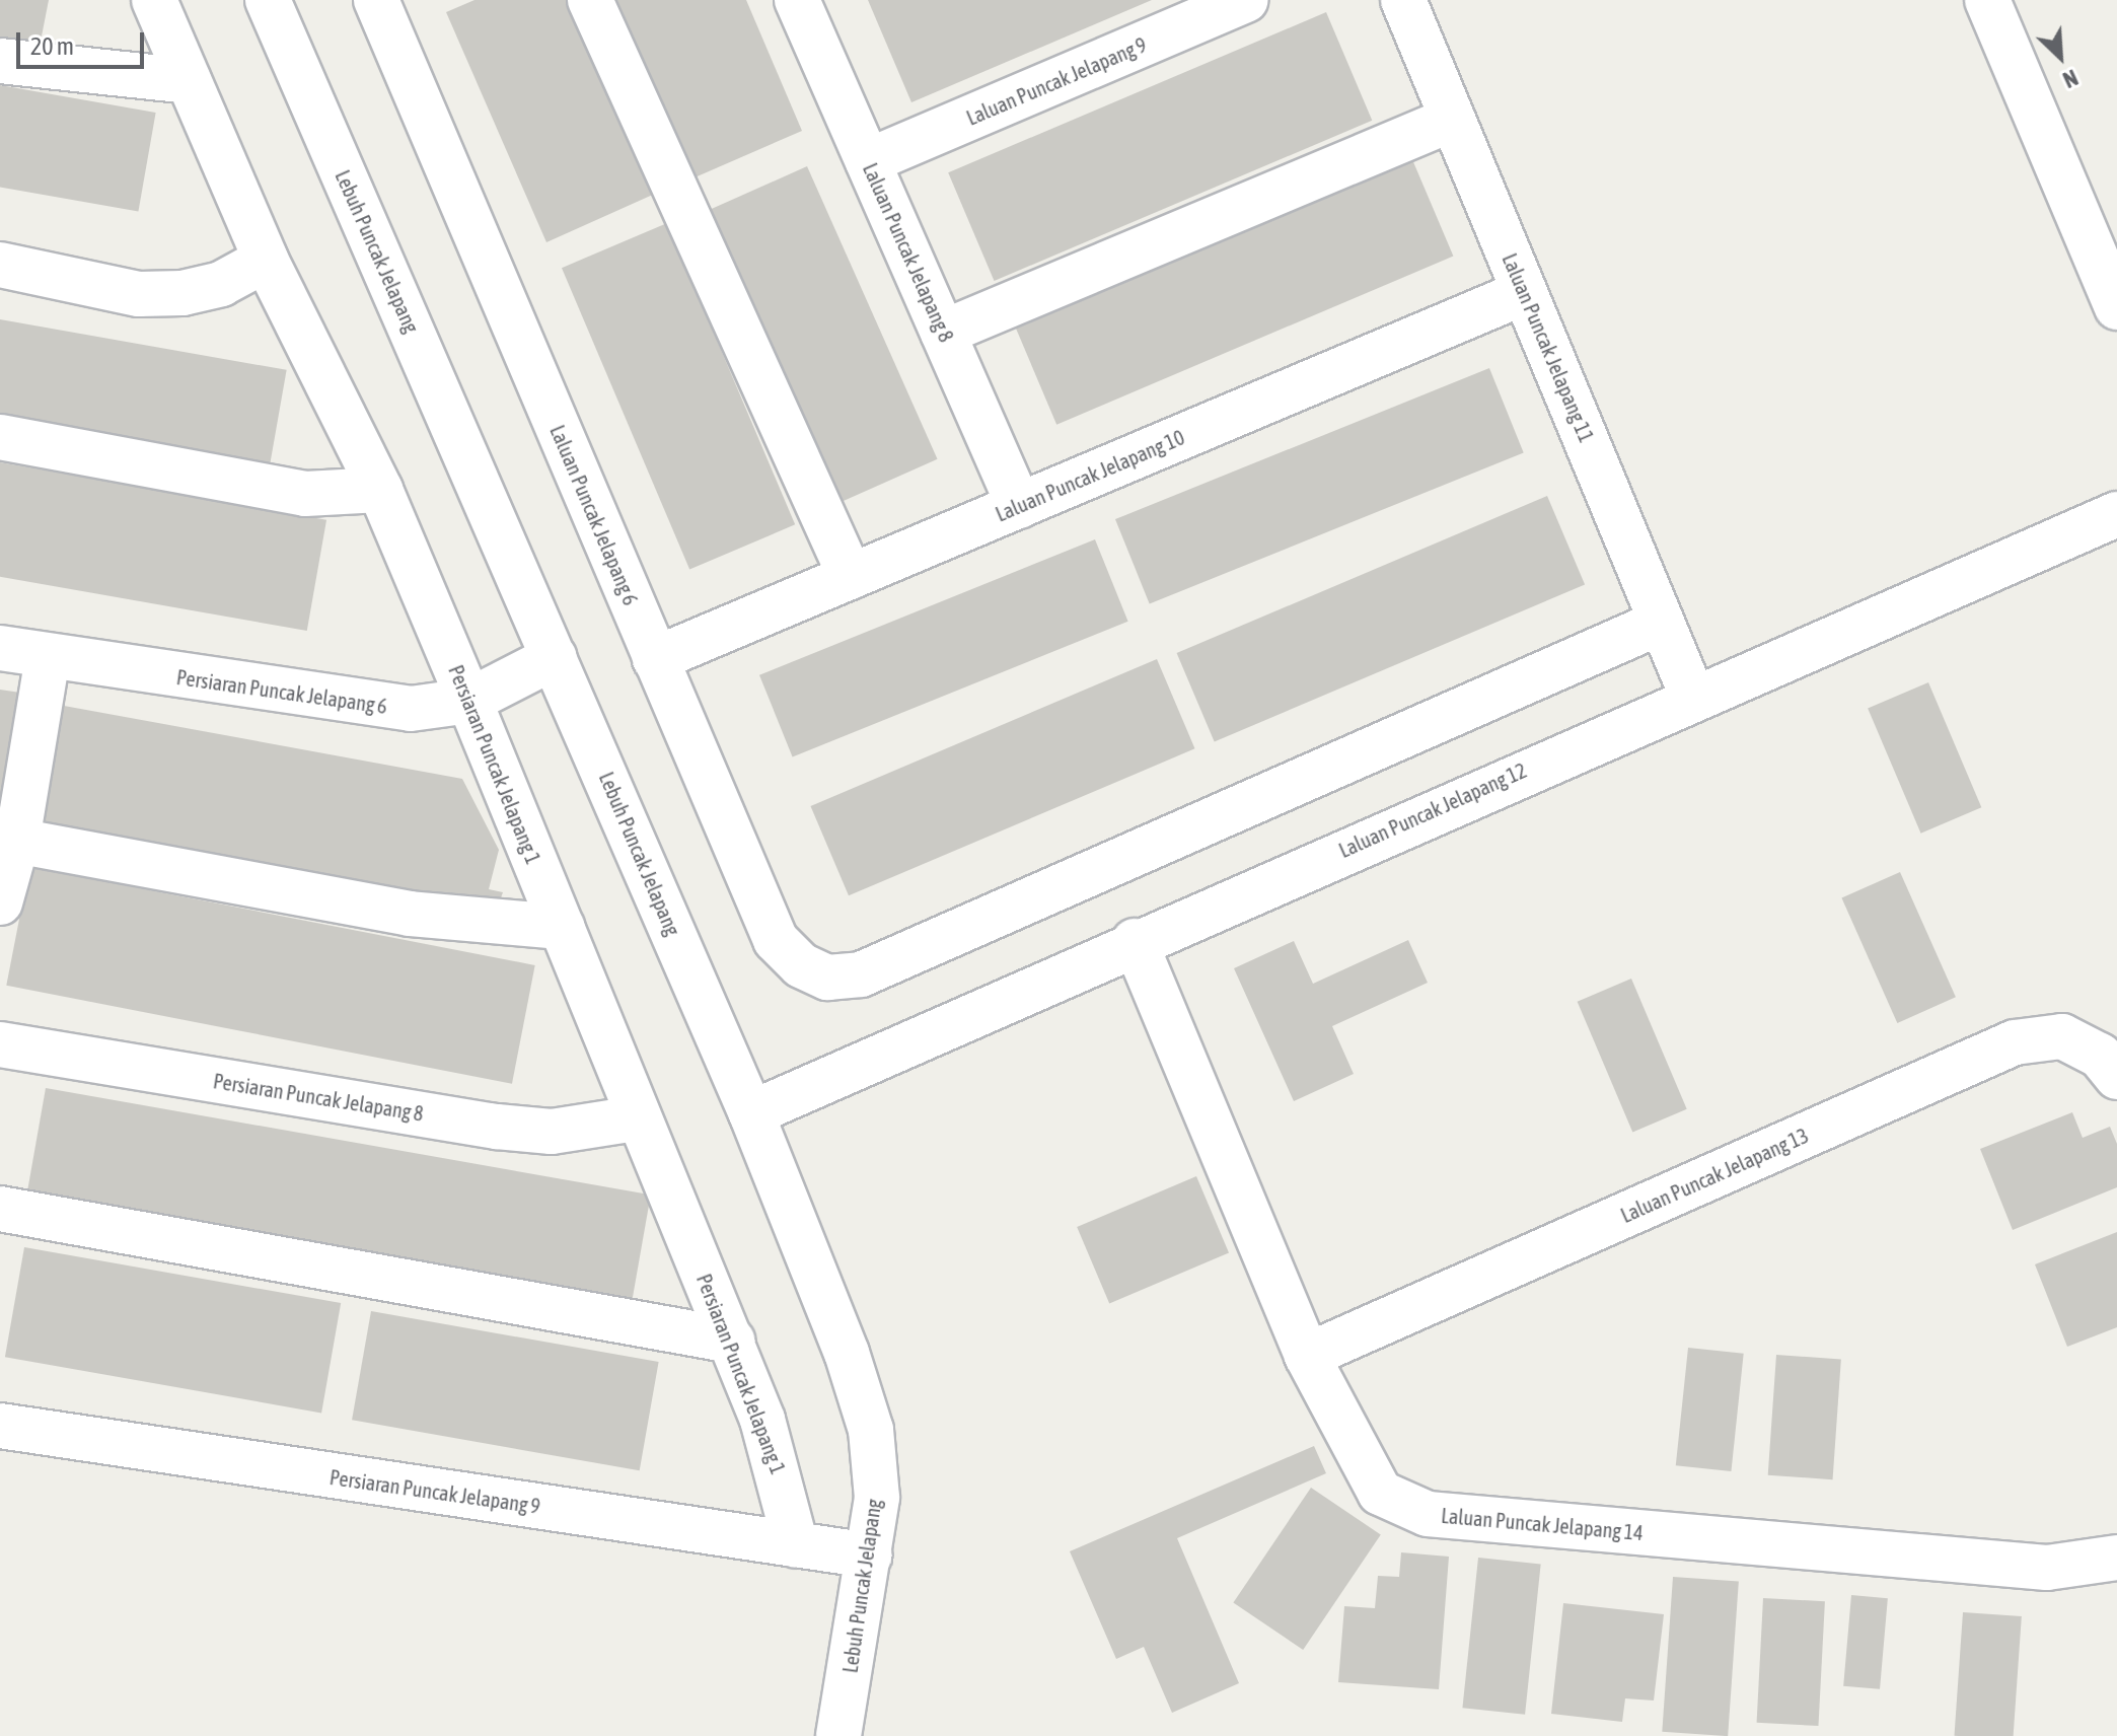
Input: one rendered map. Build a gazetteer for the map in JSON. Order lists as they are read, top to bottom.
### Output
{
  "streets": {
    "street": [
      "Laluan Puncak Jelapang 9",
      "Lebuh Puncak Jelapang",
      "Laluan Puncak Jelapang 8",
      "Laluan Puncak Jelapang 11",
      "Laluan Puncak Jelapang 10",
      "Laluan Puncak Jelapang 6",
      "Persiaran Puncak Jelapang 6",
      "Persiaran Puncak Jelapang 1",
      "Laluan Puncak Jelapang 12",
      "Persiaran Puncak Jelapang 8",
      "Laluan Puncak Jelapang 13",
      "Persiaran Puncak Jelapang 9",
      "Laluan Puncak Jelapang 14"
    ]
  },
  "crossings": [
    ["Laluan Puncak Jelapang 9", "Laluan Puncak Jelapang 8"],
    ["Lebuh Puncak Jelapang", "Persiaran Puncak Jelapang 6"],
    ["Lebuh Puncak Jelapang", "Laluan Puncak Jelapang 12"],
    ["Lebuh Puncak Jelapang", "Persiaran Puncak Jelapang 9"],
    ["Laluan Puncak Jelapang 8", "Laluan Puncak Jelapang 10"],
    ["Laluan Puncak Jelapang 11", "Laluan Puncak Jelapang 10"],
    ["Laluan Puncak Jelapang 11", "Laluan Puncak Jelapang 6"],
    ["Laluan Puncak Jelapang 11", "Laluan Puncak Jelapang 12"],
    ["Laluan Puncak Jelapang 10", "Laluan Puncak Jelapang 6"],
    ["Persiaran Puncak Jelapang 6", "Persiaran Puncak Jelapang 1"],
    ["Persiaran Puncak Jelapang 1", "Persiaran Puncak Jelapang 8"],
    ["Persiaran Puncak Jelapang 1", "Persiaran Puncak Jelapang 9"],
    ["Laluan Puncak Jelapang 12", "Laluan Puncak Jelapang 14"],
    ["Laluan Puncak Jelapang 13", "Laluan Puncak Jelapang 14"]
  ],
  "scale_bar": "20 m",
  "north": "bottom right"
}
